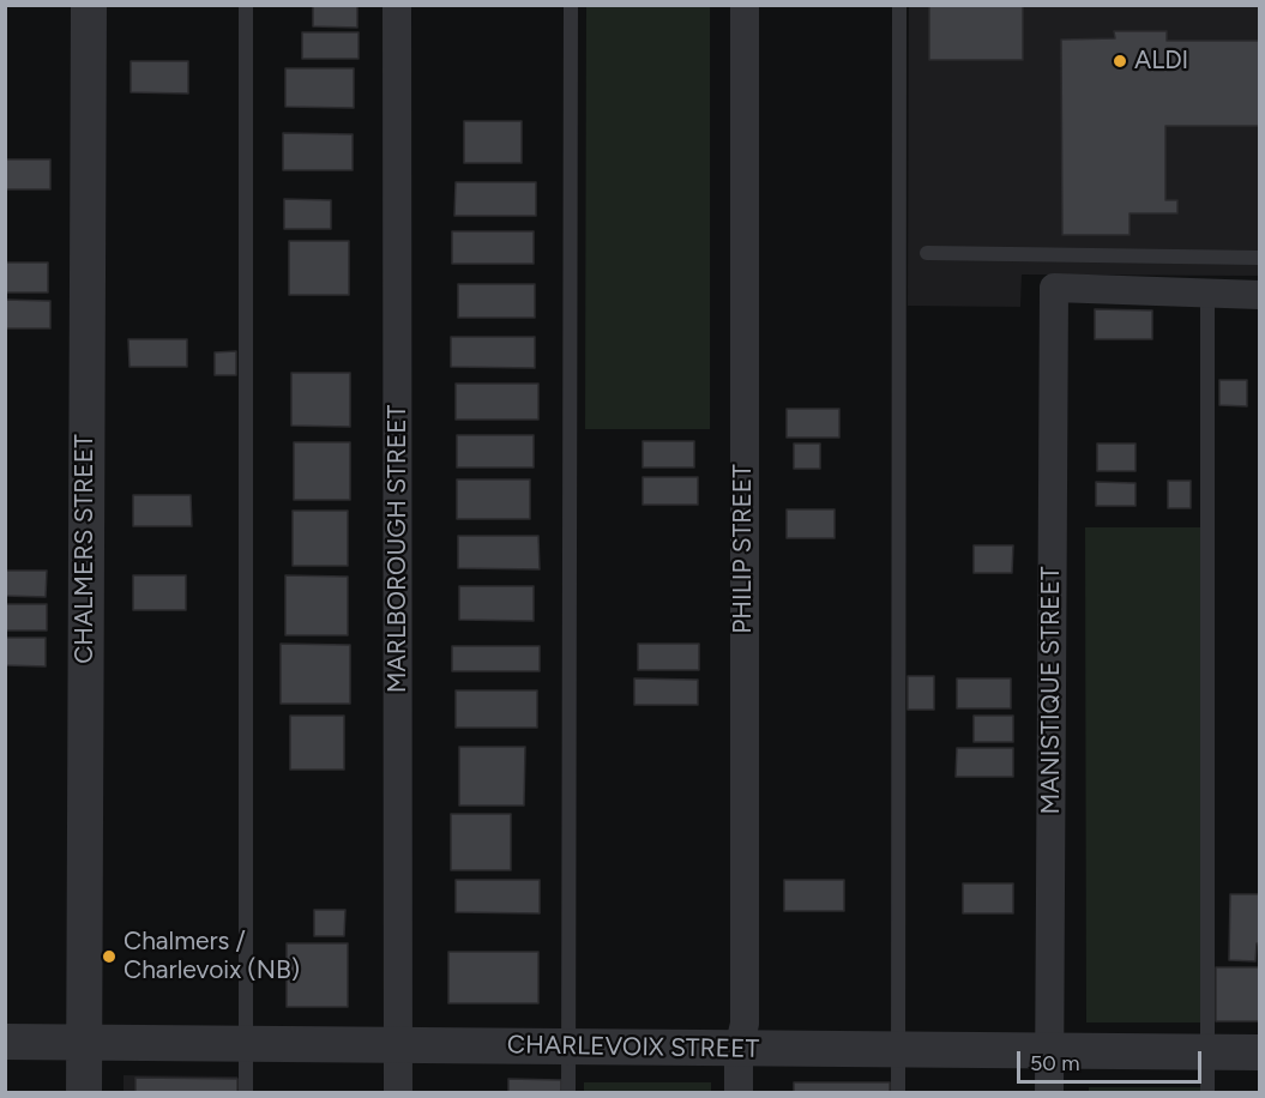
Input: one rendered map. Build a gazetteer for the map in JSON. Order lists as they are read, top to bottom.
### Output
{
  "streets": {
    "street": [
      "CHALMERS STREET",
      "MARLBOROUGH STREET",
      "PHILIP STREET",
      "MANISTIQUE STREET",
      "CHARLEVOIX STREET"
    ]
  },
  "crossings": [
    ["CHALMERS STREET", "CHARLEVOIX STREET"],
    ["MARLBOROUGH STREET", "CHARLEVOIX STREET"],
    ["PHILIP STREET", "CHARLEVOIX STREET"],
    ["MANISTIQUE STREET", "CHARLEVOIX STREET"]
  ],
  "places": ["ALDI", "Chalmers / Charlevoix (NB)"],
  "scale_bar": "50 m"
}
